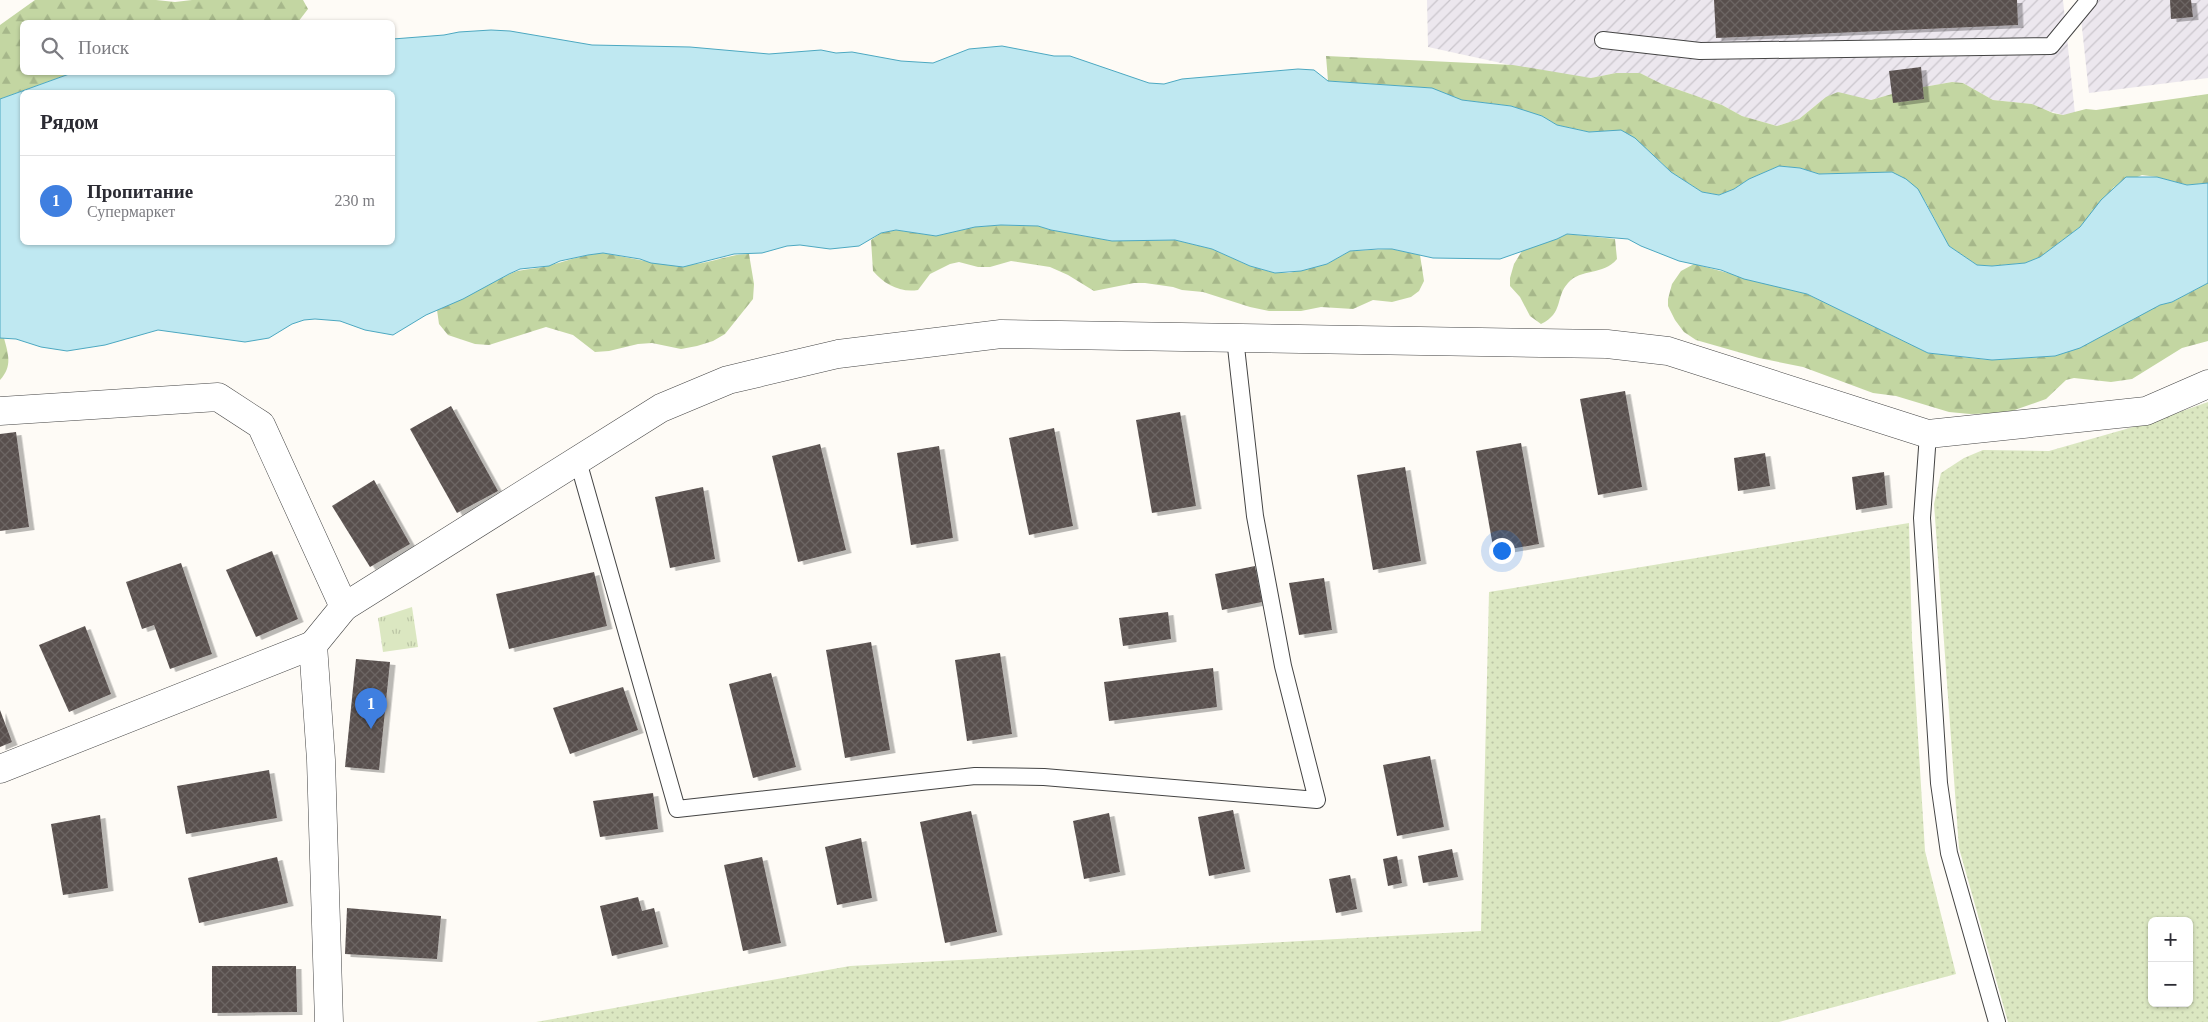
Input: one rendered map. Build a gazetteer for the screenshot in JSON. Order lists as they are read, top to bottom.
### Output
{
  "page": {
    "search": "Поиск",
    "heading": "Рядом",
    "list": [
      {
        "mark": "1",
        "name": "Пропитание",
        "note": "Супермаркет",
        "value": "230 m"
      }
    ],
    "pins": "1",
    "map_buttons": ["+", "−"]
  }
}
